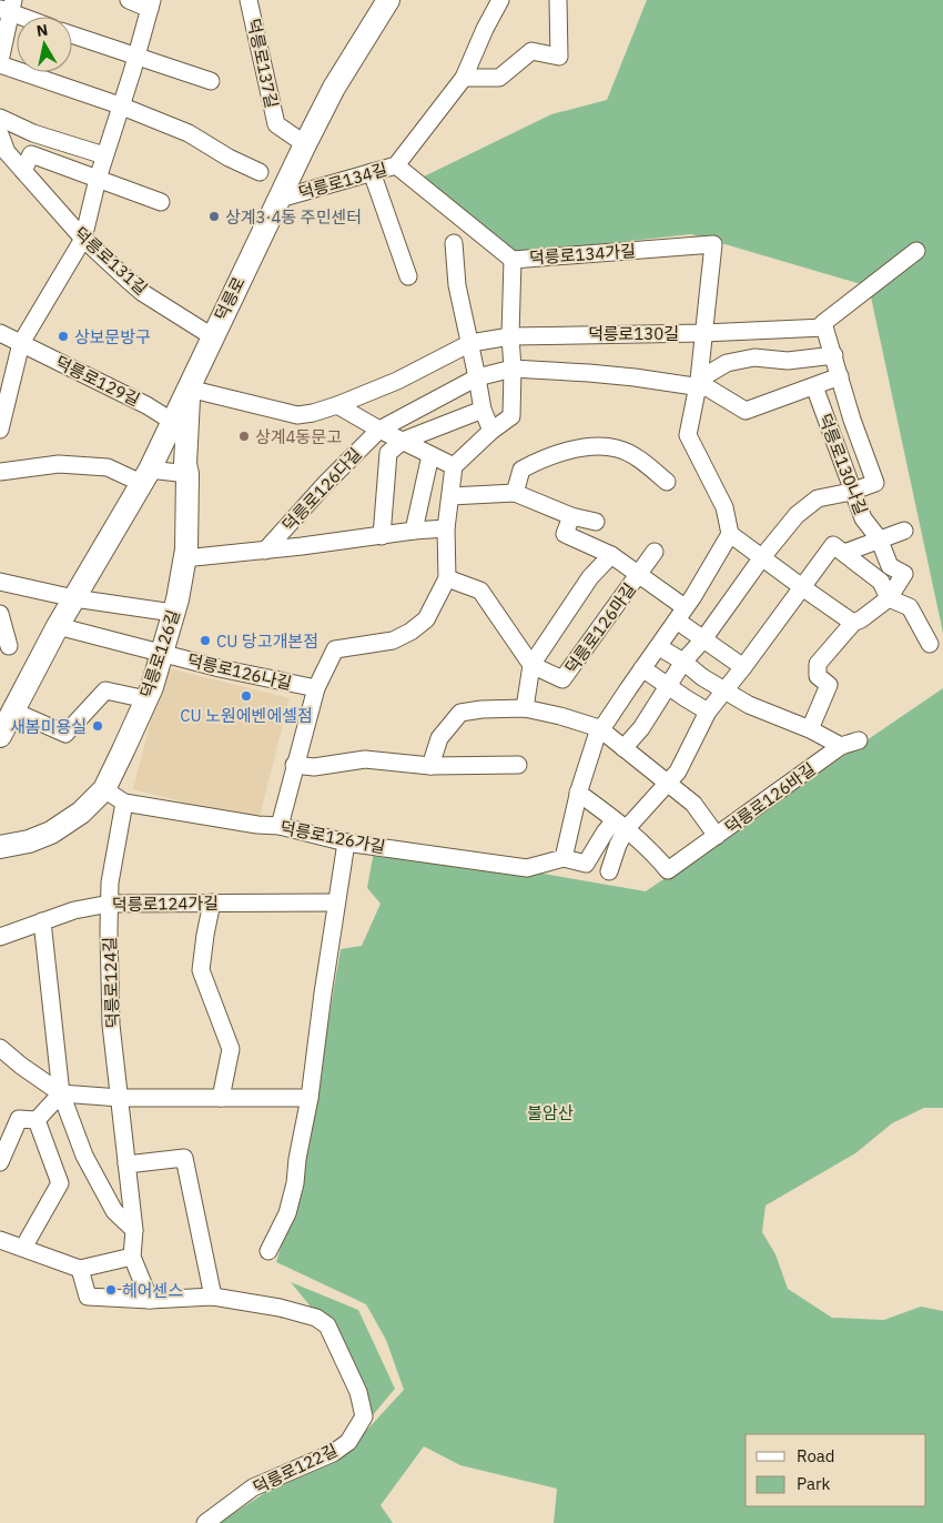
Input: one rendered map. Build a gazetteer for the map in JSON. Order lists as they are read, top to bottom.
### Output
{
  "streets": {
    "main road": ["덕릉로", "덕릉로126길"],
    "street": [
      "덕릉로137길",
      "덕릉로134길",
      "덕릉로134가길",
      "덕릉로131길",
      "덕릉로130길",
      "덕릉로129길",
      "덕릉로130나길",
      "덕릉로126다길",
      "덕릉로126마길",
      "덕릉로126나길",
      "덕릉로126바길",
      "덕릉로126가길",
      "덕릉로124가길",
      "덕릉로124길",
      "덕릉로122길"
    ]
  },
  "crossings": [
    ["덕릉로137길", "덕릉로"],
    ["덕릉로134길", "덕릉로134가길"],
    ["덕릉로134길", "덕릉로"],
    ["덕릉로134가길", "덕릉로130길"],
    ["덕릉로131길", "덕릉로"],
    ["덕릉로", "덕릉로130길"],
    ["덕릉로", "덕릉로129길"],
    ["덕릉로", "덕릉로126길"],
    ["덕릉로130길", "덕릉로126길"],
    ["덕릉로126다길", "덕릉로126길"],
    ["덕릉로126길", "덕릉로126나길"],
    ["덕릉로126길", "덕릉로126가길"],
    ["덕릉로126바길", "덕릉로126가길"],
    ["덕릉로126가길", "덕릉로124길"],
    ["덕릉로124가길", "덕릉로124길"]
  ],
  "parks": ["불암산"],
  "places": [
    "상계3·4동 주민센터",
    "상보문방구",
    "상계4동문고",
    "CU 당고개본점",
    "CU 노원에벤에셀점",
    "새봄미용실",
    "헤어센스"
  ],
  "legend": ["Road", "Park"],
  "north": "top"
}
